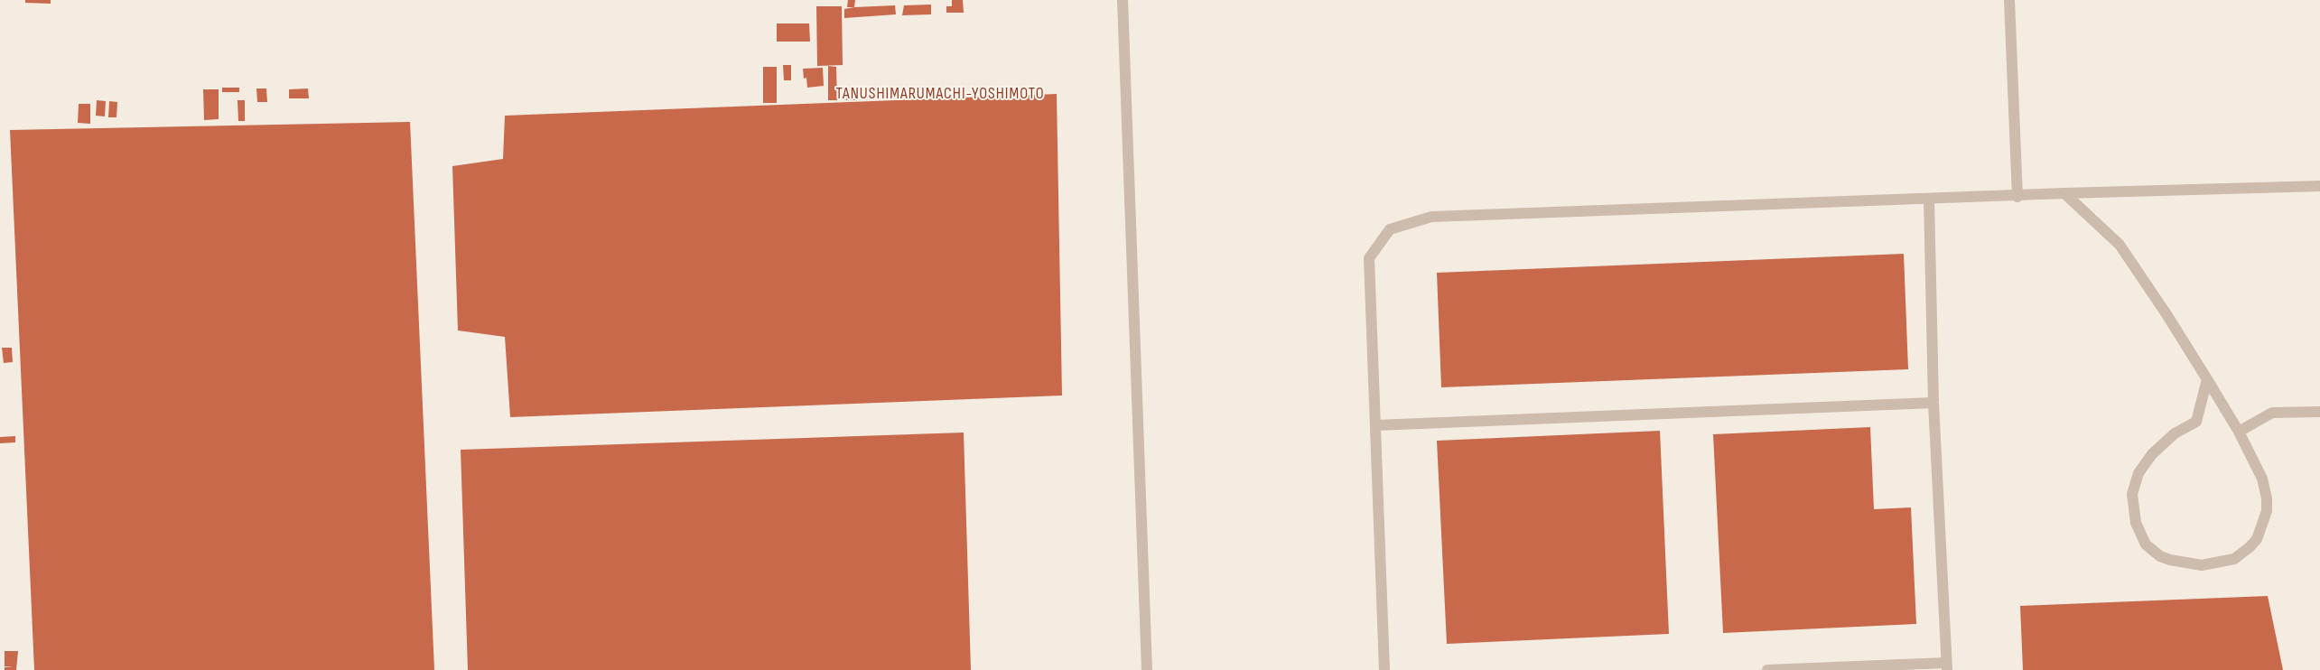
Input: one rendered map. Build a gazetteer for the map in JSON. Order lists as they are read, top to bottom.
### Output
{
  "districts": ["TANUSHIMARUMACHI-YOSHIMOTO"]
}
